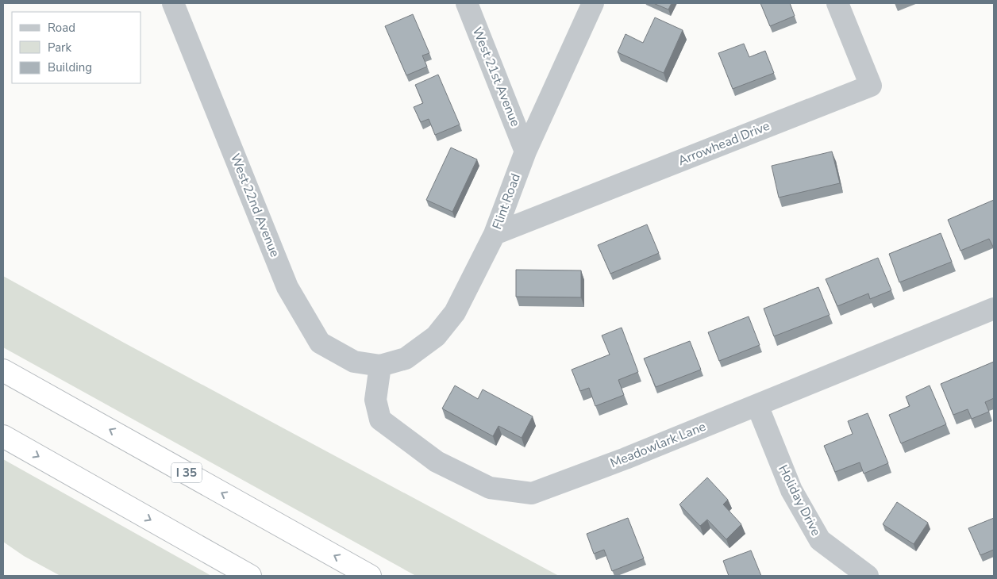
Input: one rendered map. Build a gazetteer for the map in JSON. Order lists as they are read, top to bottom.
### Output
{
  "streets": {
    "highway": ["I 35"],
    "street": [
      "West 21st Avenue",
      "Arrowhead Drive",
      "Flint Road",
      "West 22nd Avenue",
      "Meadowlark Lane",
      "Holiday Drive"
    ]
  },
  "crossings": [
    ["West 21st Avenue", "Flint Road"],
    ["Arrowhead Drive", "Flint Road"],
    ["Flint Road", "West 22nd Avenue"],
    ["Flint Road", "Meadowlark Lane"],
    ["West 22nd Avenue", "Meadowlark Lane"],
    ["Meadowlark Lane", "Holiday Drive"]
  ],
  "legend": ["Road", "Park", "Building"]
}
